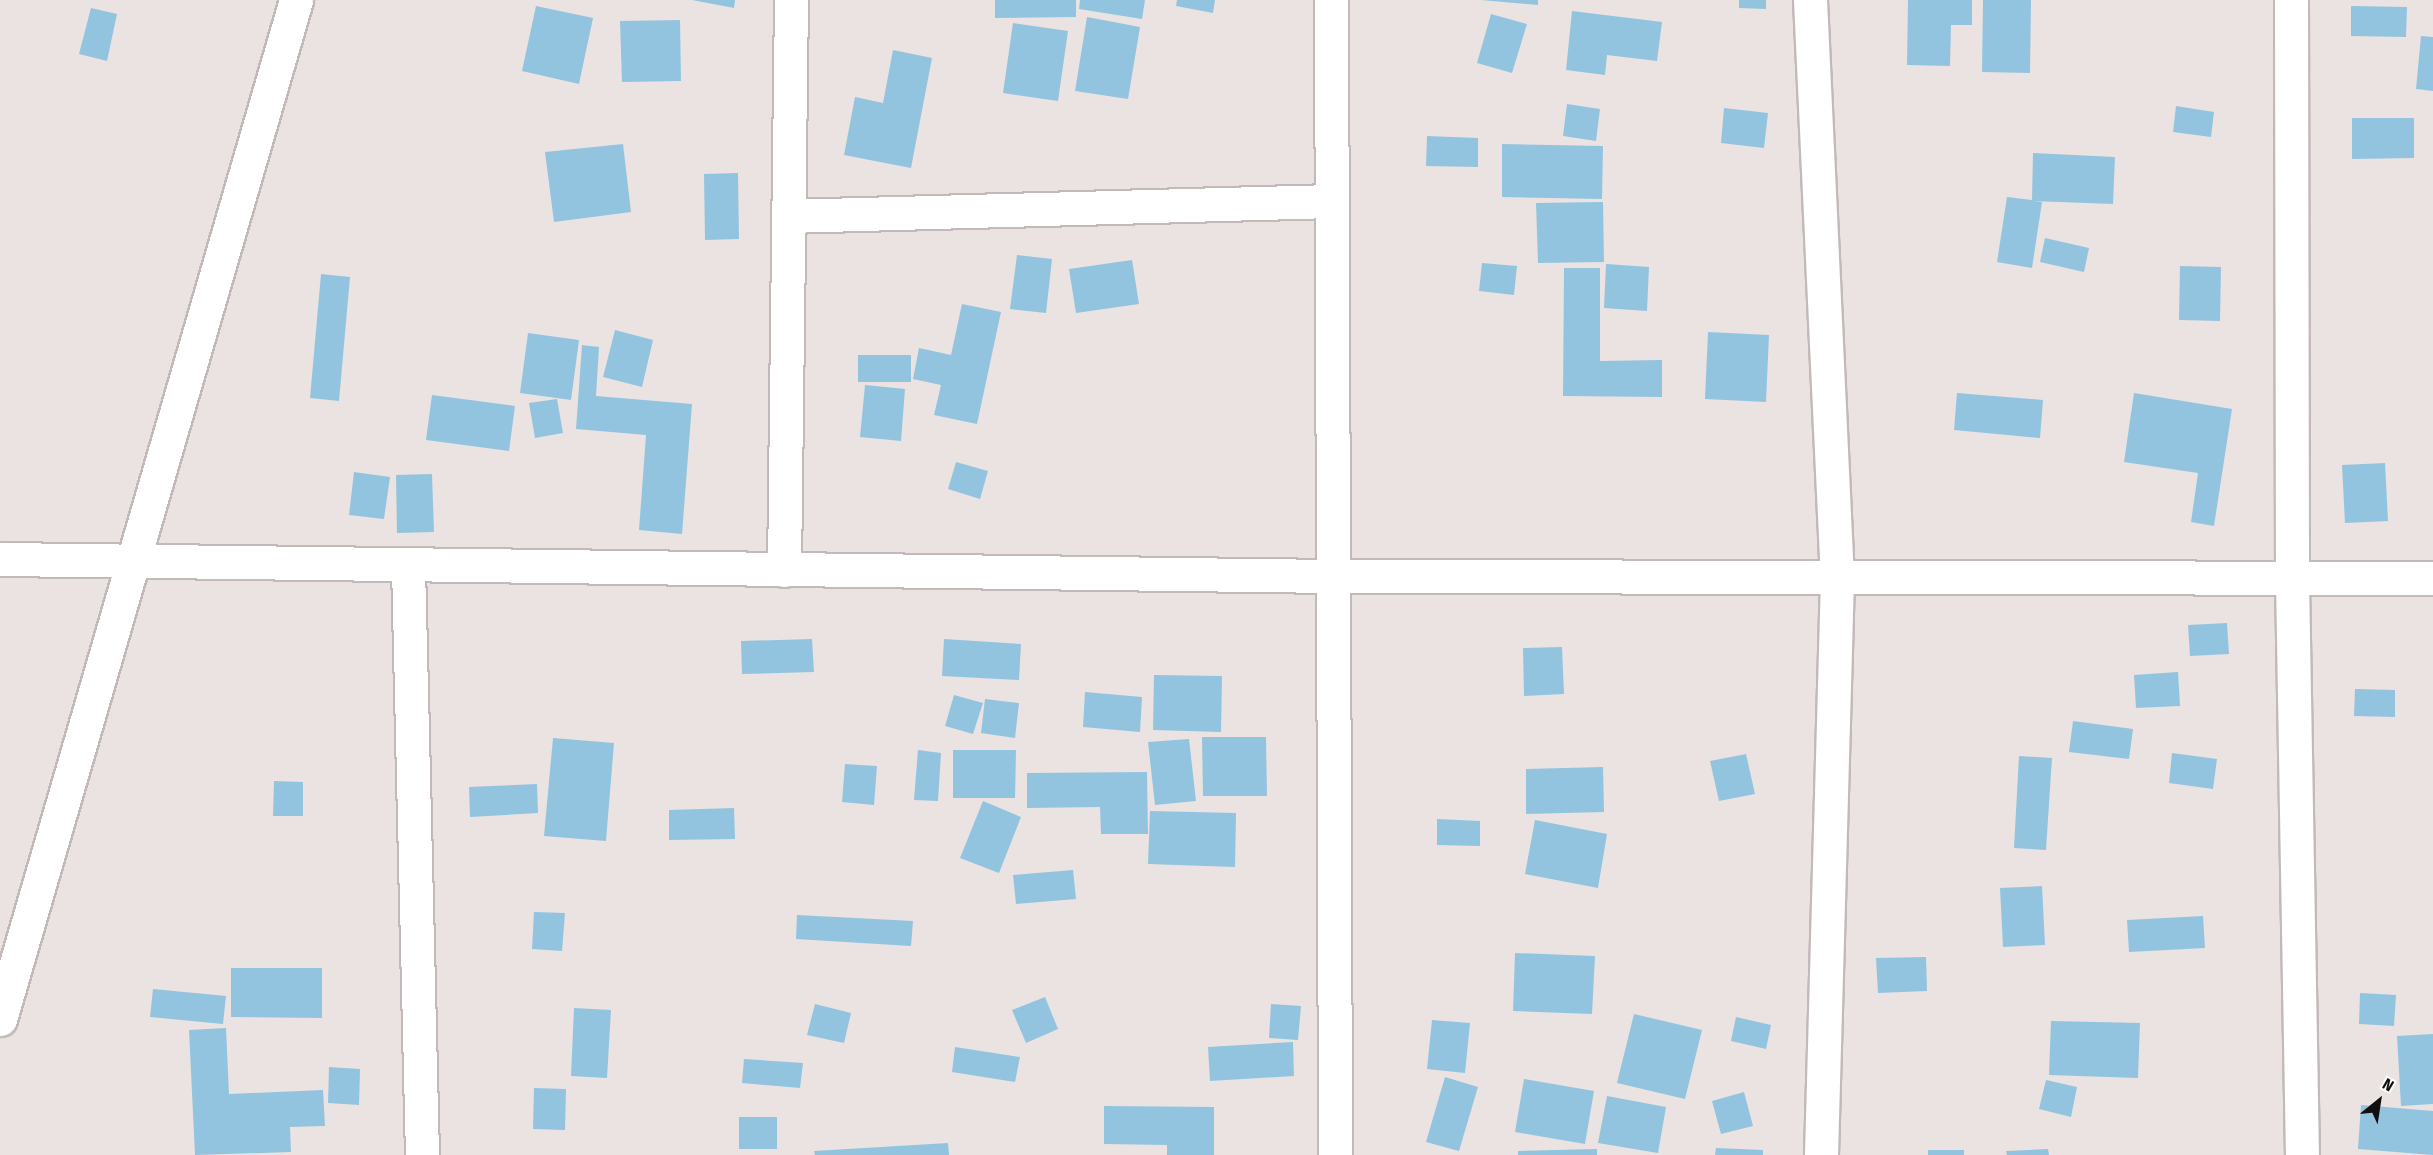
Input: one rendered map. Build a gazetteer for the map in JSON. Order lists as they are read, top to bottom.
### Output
{
  "north": "top right"
}
